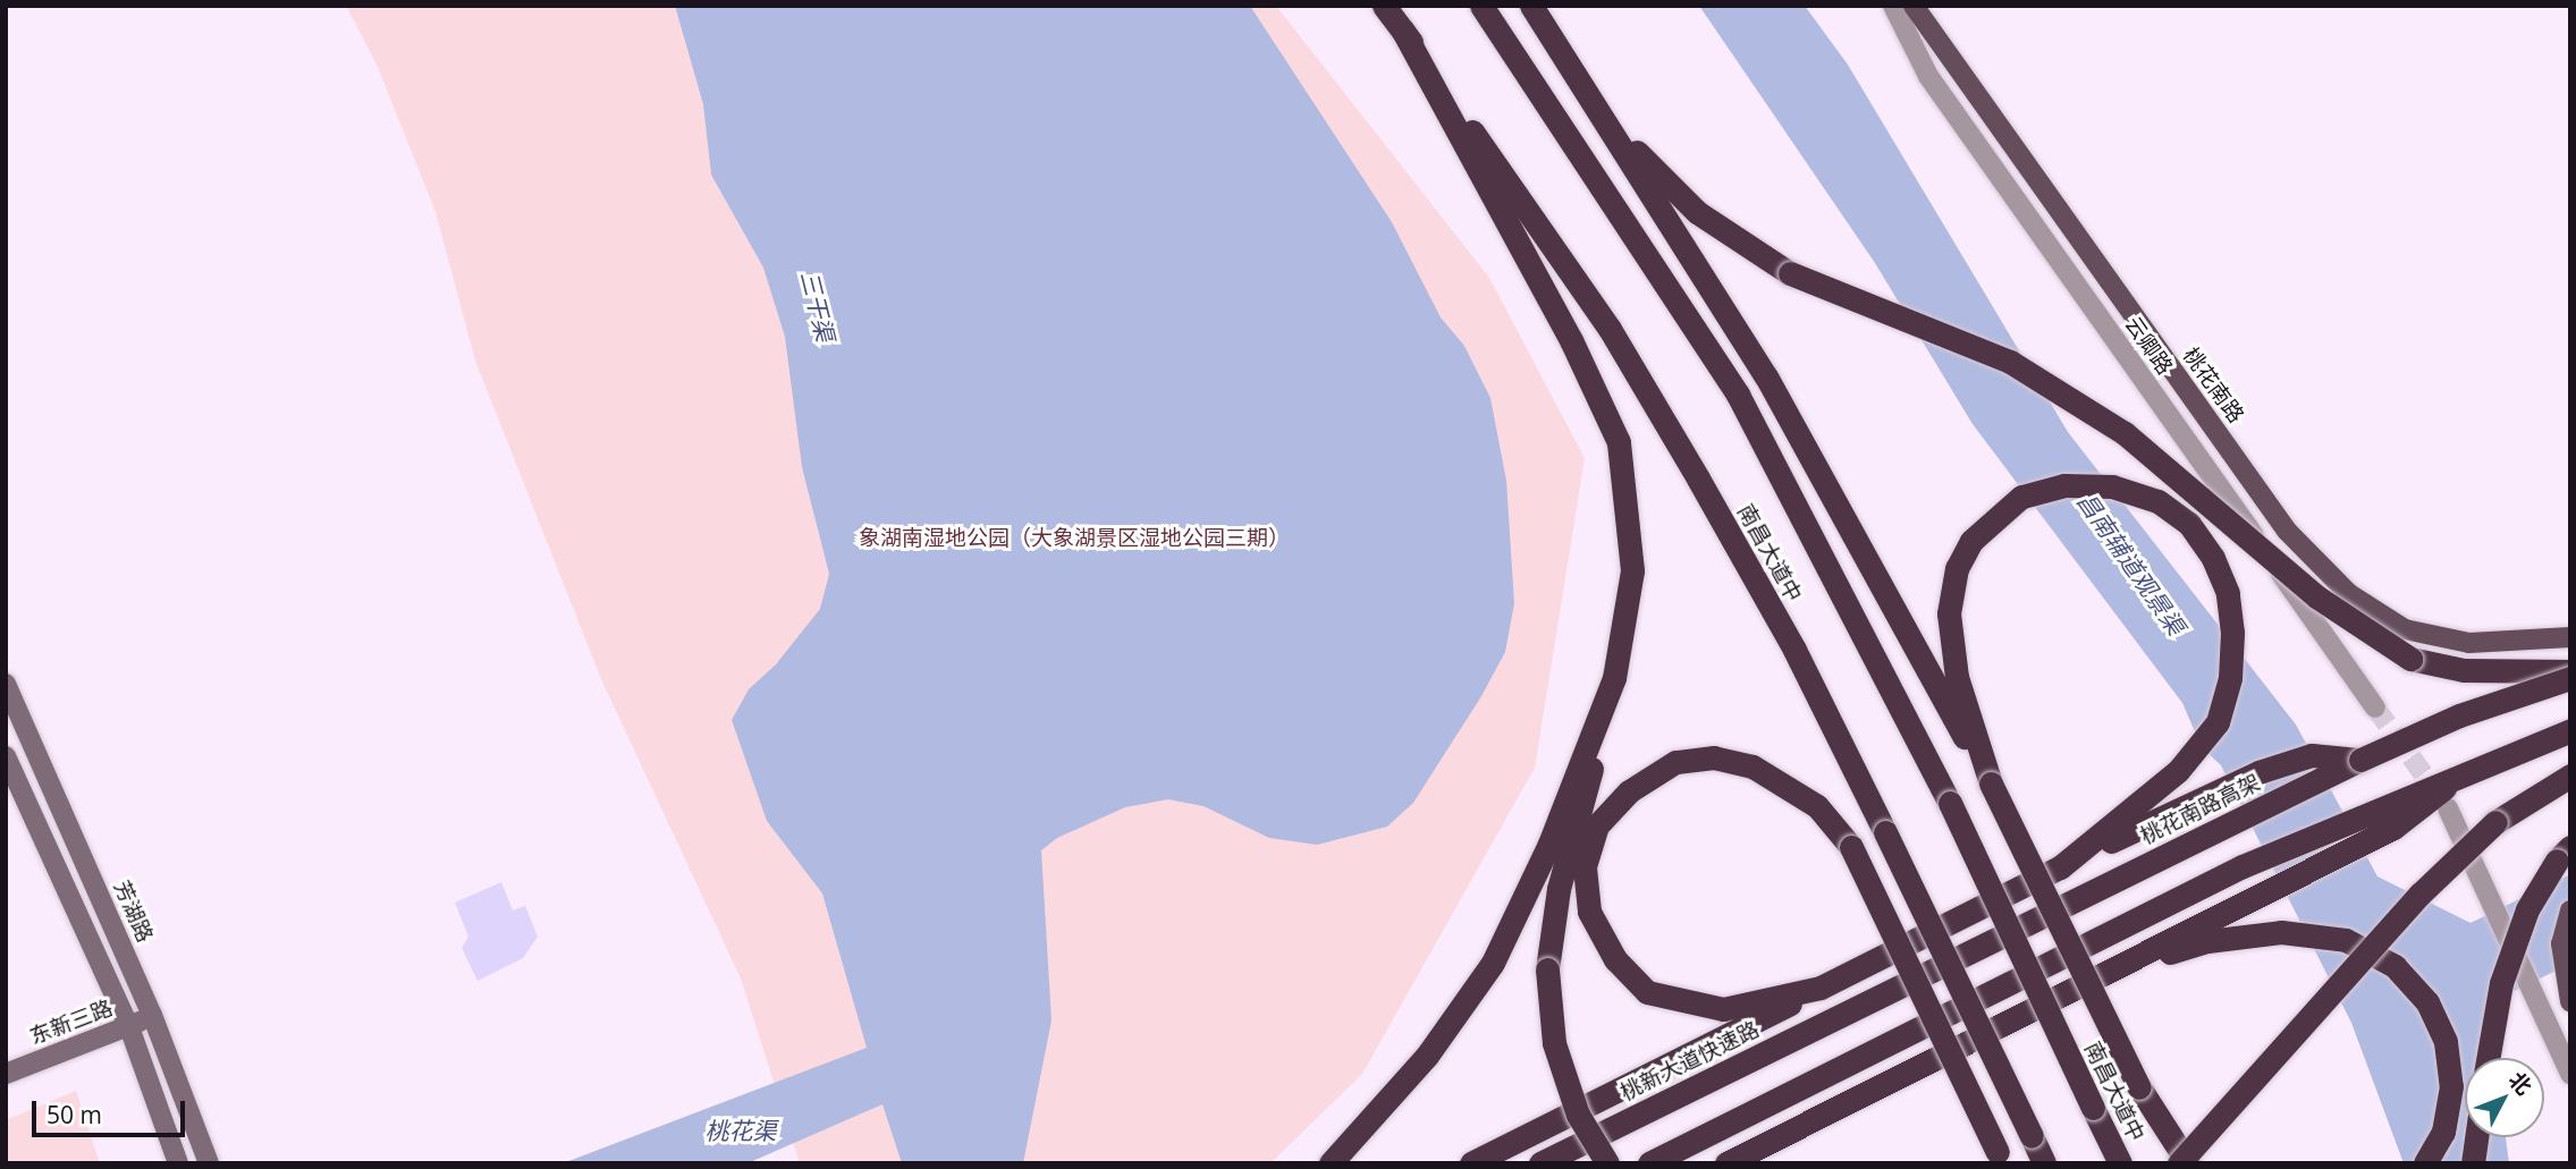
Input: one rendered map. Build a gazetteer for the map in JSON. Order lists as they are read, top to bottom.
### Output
{
  "streets": {
    "highway": ["南昌大道中", "桃花南路高架", "桃新大道快速路"],
    "main road": ["桃花南路"],
    "street": ["云卿路", "芳湖路", "东新三路"]
  },
  "crossings": [
    ["桃花南路高架", "桃新大道快速路"],
    ["芳湖路", "东新三路"]
  ],
  "water": ["三干渠", "昌南辅道观景渠", "桃花渠"],
  "parks": ["象湖南湿地公园（大象湖景区湿地公园三期）"],
  "scale_bar": "50 m",
  "north": "top right"
}
